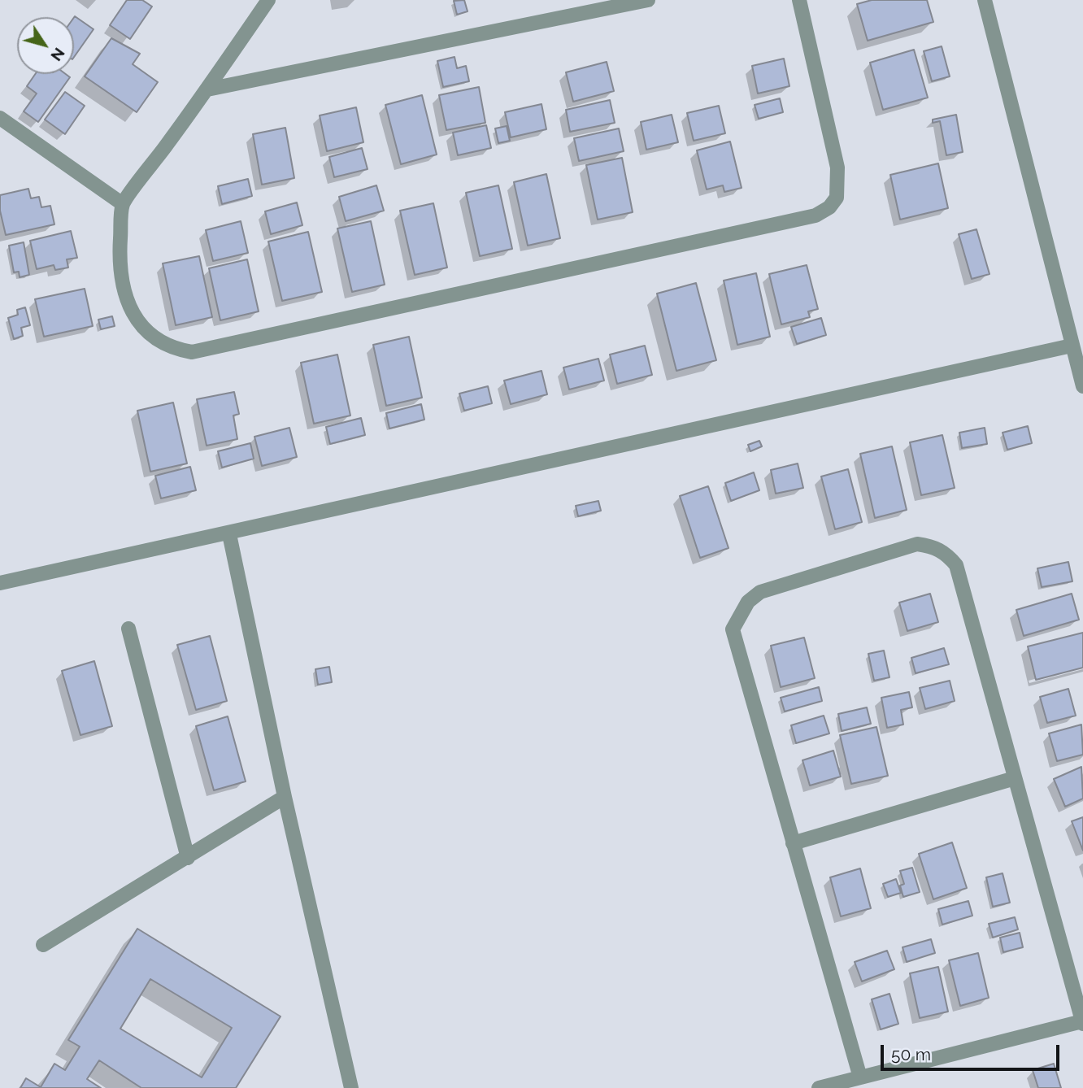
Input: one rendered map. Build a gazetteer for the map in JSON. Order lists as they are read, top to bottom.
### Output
{
  "scale_bar": "50 m",
  "north": "bottom right"
}
